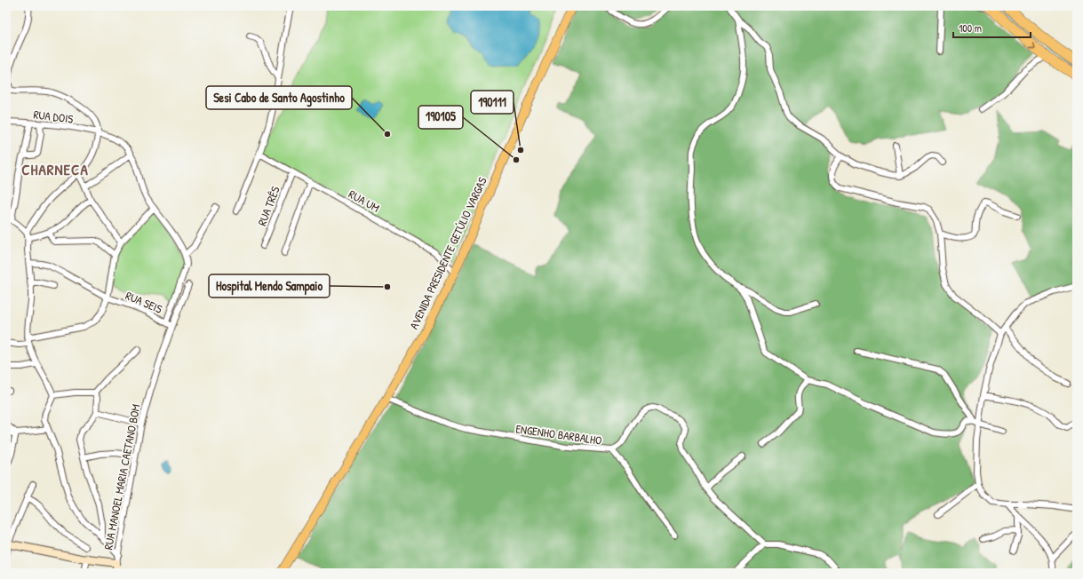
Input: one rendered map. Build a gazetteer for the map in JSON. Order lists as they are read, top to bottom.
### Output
{
  "streets": {
    "main road": ["AVENIDA PRESIDENTE GETÚLIO VARGAS"],
    "street": [
      "RUA DOIS",
      "RUA UM",
      "RUA TRÊS",
      "RUA SEIS",
      "ENGENHO BARBALHO",
      "RUA MANOEL MARIA CAETANO BOM"
    ]
  },
  "crossings": [
    ["RUA UM", "RUA TRÊS"],
    ["RUA UM", "AVENIDA PRESIDENTE GETÚLIO VARGAS"],
    ["AVENIDA PRESIDENTE GETÚLIO VARGAS", "ENGENHO BARBALHO"],
    ["RUA SEIS", "RUA MANOEL MARIA CAETANO BOM"]
  ],
  "districts": ["CHARNECA"],
  "places": [
    "Sesi Cabo de Santo Agostinho",
    "190111",
    "190105",
    "Hospital Mendo Sampaio"
  ],
  "scale_bar": "100 m"
}
